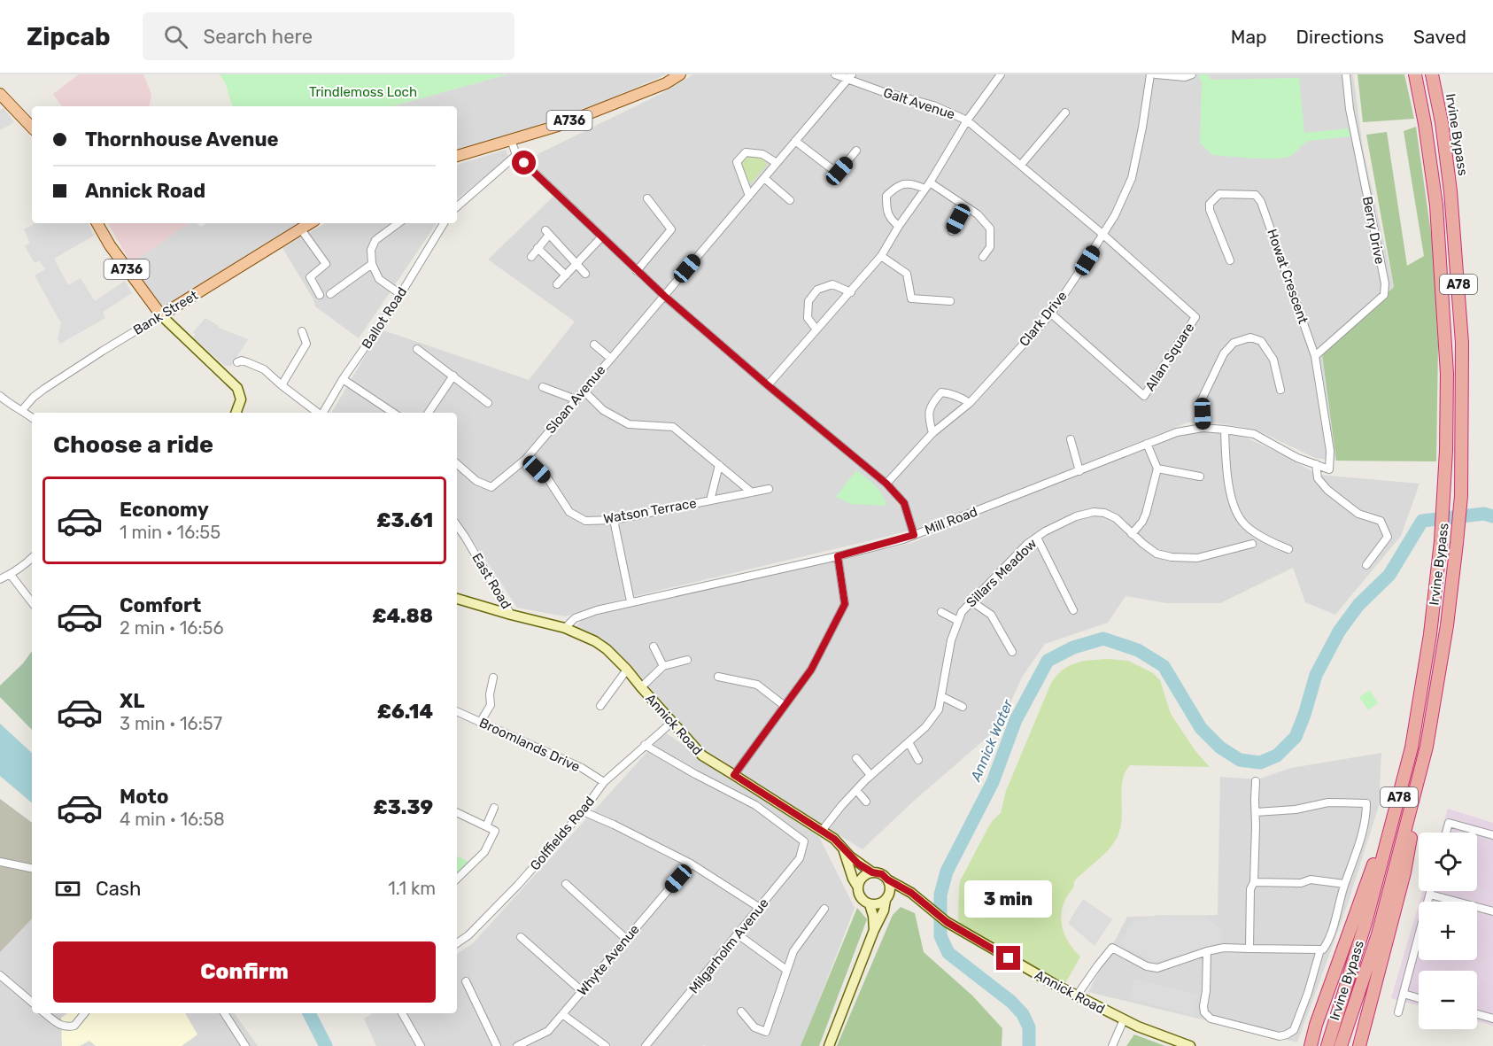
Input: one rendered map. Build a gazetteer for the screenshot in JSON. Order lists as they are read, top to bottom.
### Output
{
  "streets": {
    "highway": ["Irvine Bypass", "A78"],
    "main road": ["A736", "Bank Street", "Annick Road"],
    "street": [
      "Galt Avenue",
      "Berry Drive",
      "Howat Crescent",
      "Ballot Road",
      "Clark Drive",
      "Allan Square",
      "Sloan Avenue",
      "Watson Terrace",
      "Mill Road",
      "Sillars Meadow",
      "East Road",
      "Broomlands Drive",
      "Golffields Road",
      "Milgarholm Avenue",
      "Whyte Avenue"
    ]
  },
  "crossings": [
    ["Galt Avenue", "Clark Drive"],
    ["Galt Avenue", "Allan Square"],
    ["Galt Avenue", "Sloan Avenue"],
    ["A736", "Bank Street"],
    ["Irvine Bypass", "A78"],
    ["Berry Drive", "Howat Crescent"],
    ["Howat Crescent", "Mill Road"],
    ["Clark Drive", "Allan Square"],
    ["Sloan Avenue", "Watson Terrace"],
    ["Mill Road", "Annick Road"],
    ["Sillars Meadow", "Annick Road"],
    ["East Road", "Annick Road"],
    ["Annick Road", "Golffields Road"],
    ["Annick Road", "Milgarholm Avenue"],
    ["Broomlands Drive", "Golffields Road"]
  ],
  "water": ["Annick Water"],
  "parks": ["Trindlemoss Loch"],
  "page": {
    "header": "Zipcab",
    "search": "Search here",
    "nav": ["Map", "Directions", "Saved"],
    "banner": ["Thornhouse Avenue", "Annick Road"],
    "heading": "Choose a ride",
    "list": [
      {
        "name": "Economy",
        "note": "1 min · 16:55",
        "value": "£3.61"
      },
      {
        "name": "Comfort",
        "note": "2 min · 16:56",
        "value": "£4.88"
      },
      {
        "name": "XL",
        "note": "3 min · 16:57",
        "value": "£6.14"
      },
      {
        "name": "Moto",
        "note": "4 min · 16:58",
        "value": "£3.39"
      }
    ],
    "map_buttons": ["+", "−"],
    "pay": ["Cash", "1.1 km"],
    "bubble": "3 min",
    "buttons": "Confirm"
  }
}
